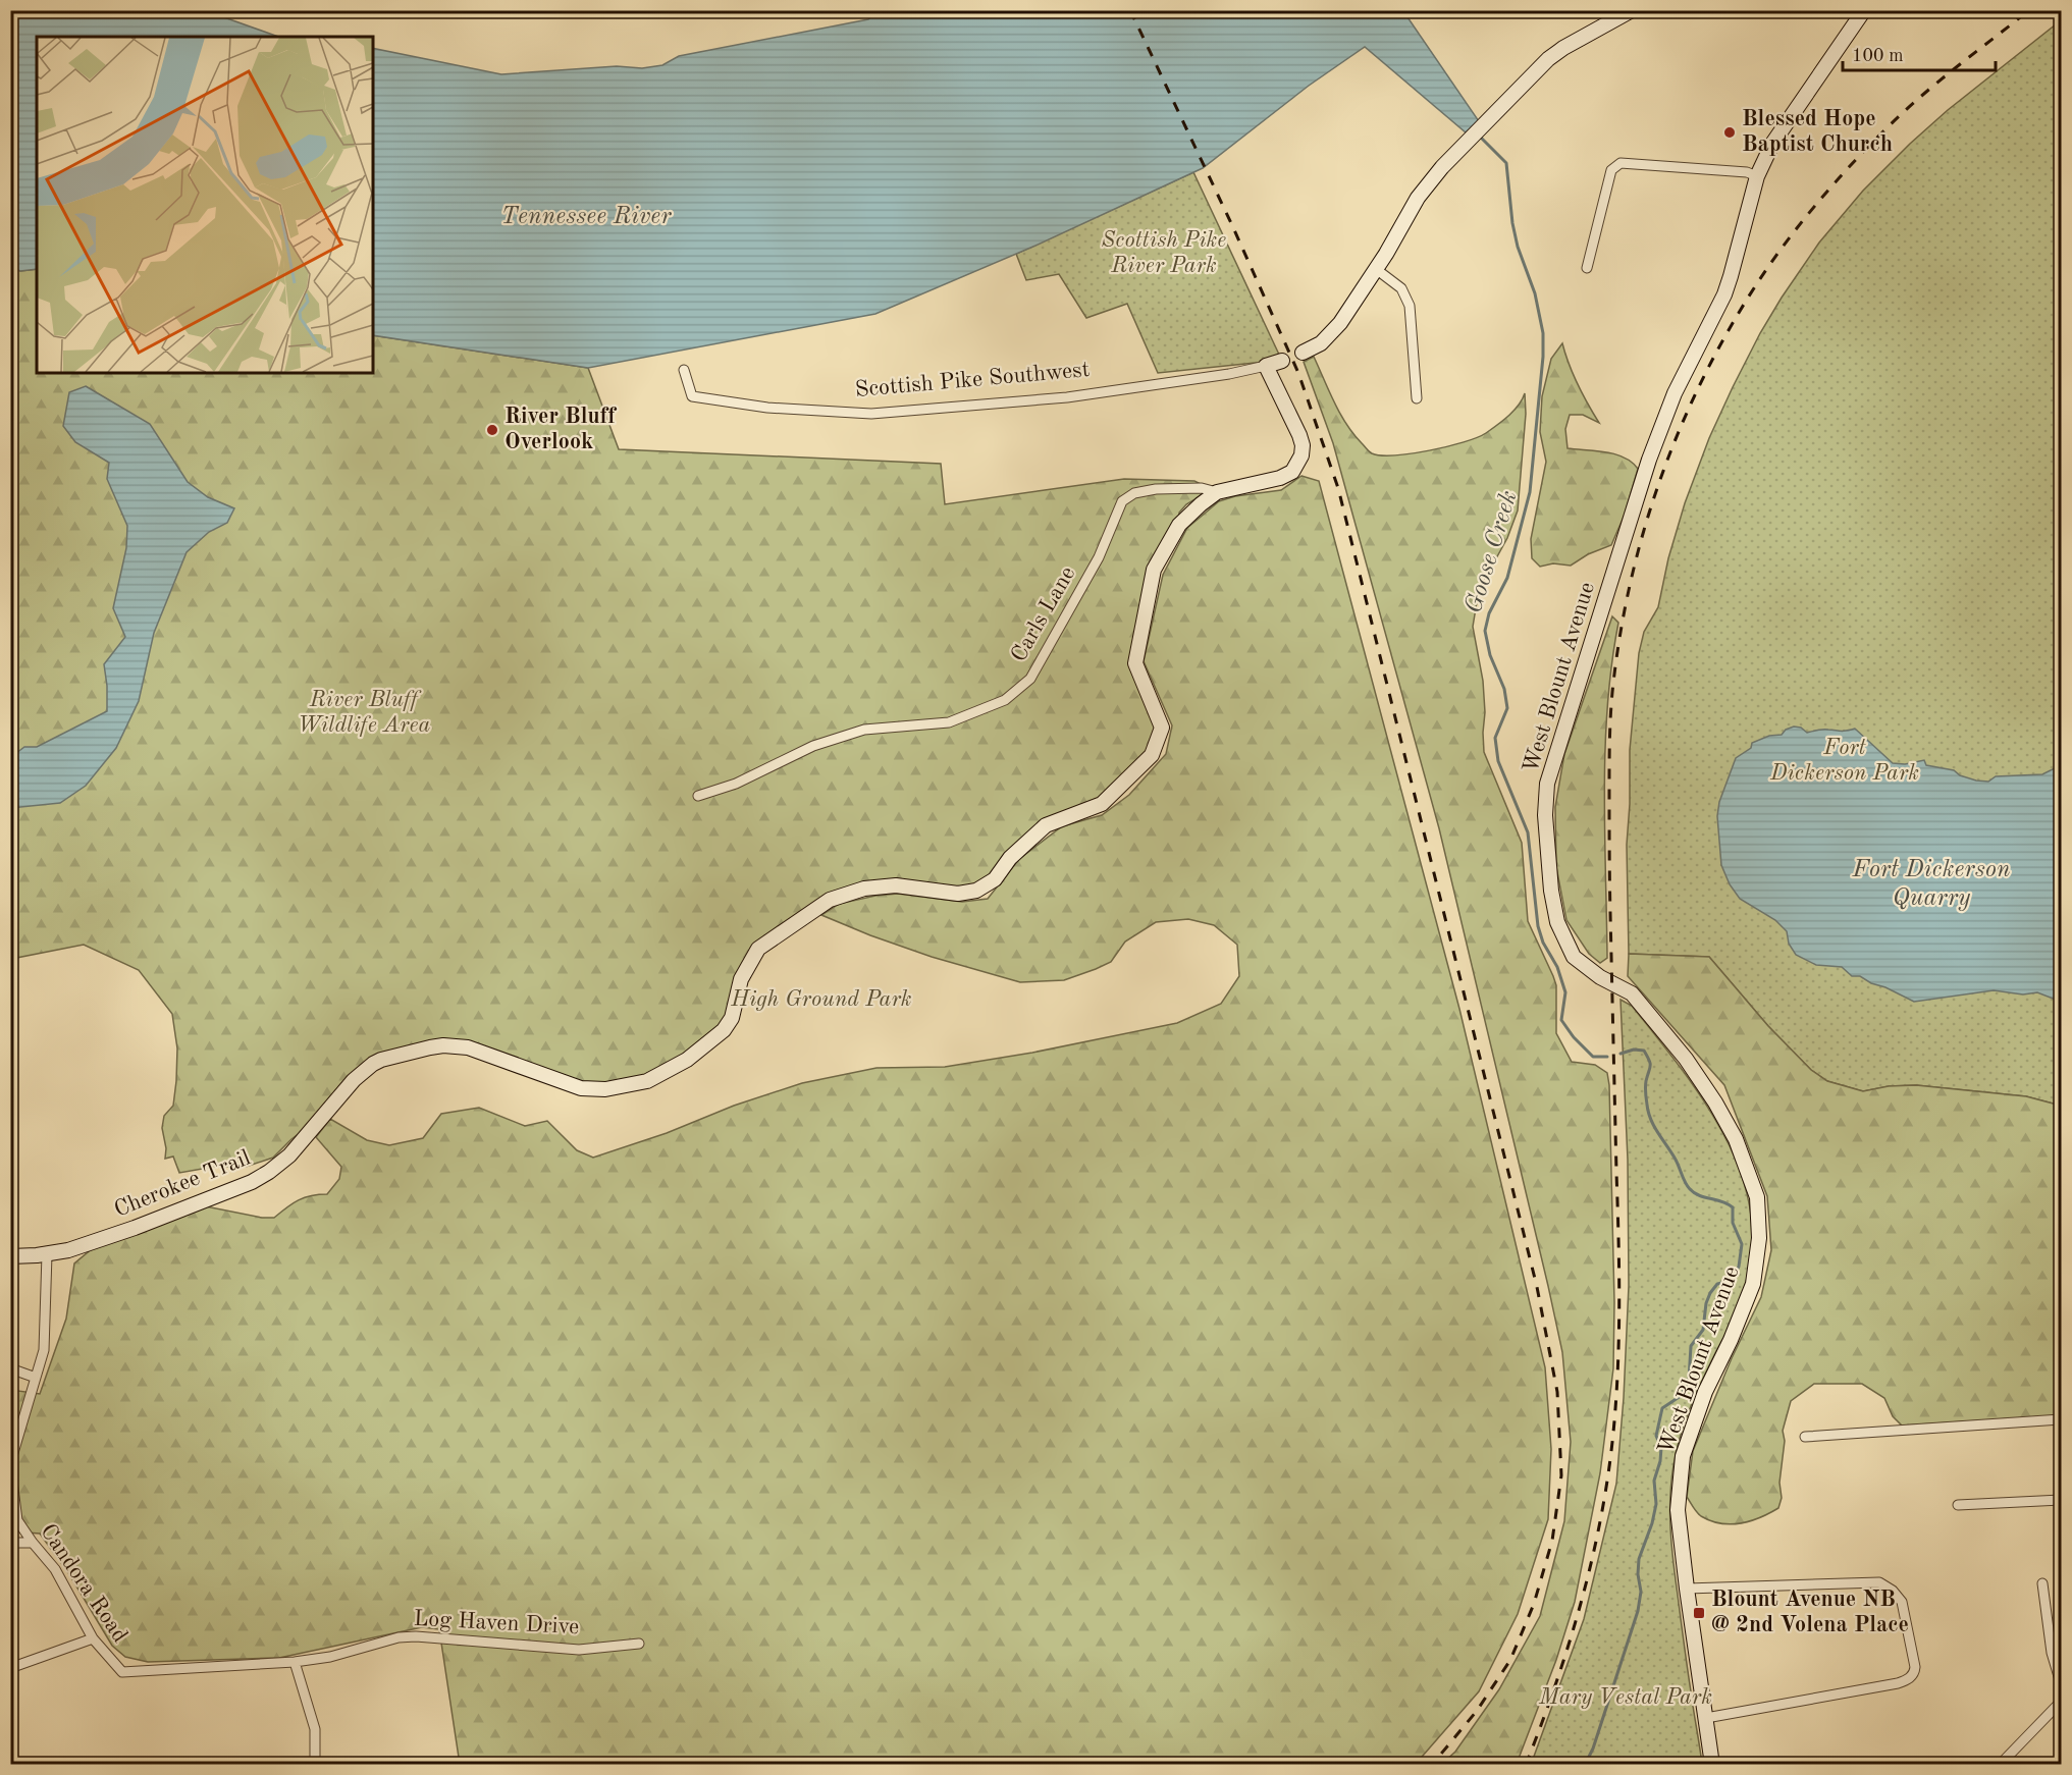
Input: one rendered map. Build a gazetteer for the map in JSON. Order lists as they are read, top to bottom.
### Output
{
  "streets": {
    "street": [
      "Scottish Pike Southwest",
      "Carls Lane",
      "West Blount Avenue",
      "Cherokee Trail",
      "Candora Road",
      "Log Haven Drive"
    ]
  },
  "crossings": [
    ["Scottish Pike Southwest", "Cherokee Trail"],
    ["Carls Lane", "Cherokee Trail"],
    ["Cherokee Trail", "Candora Road"],
    ["Candora Road", "Log Haven Drive"]
  ],
  "water": ["Tennessee River", "Goose Creek", "Fort Dickerson Quarry"],
  "parks": [
    "Scottish Pike River Park",
    "River Bluff Wildlife Area",
    "Fort Dickerson Park",
    "High Ground Park",
    "Mary Vestal Park"
  ],
  "places": {
    "other": ["Blessed Hope Baptist Church", "River Bluff Overlook"],
    "transit": ["Blount Avenue NB @ 2nd Volena Place"]
  },
  "scale_bar": "100 m"
}
